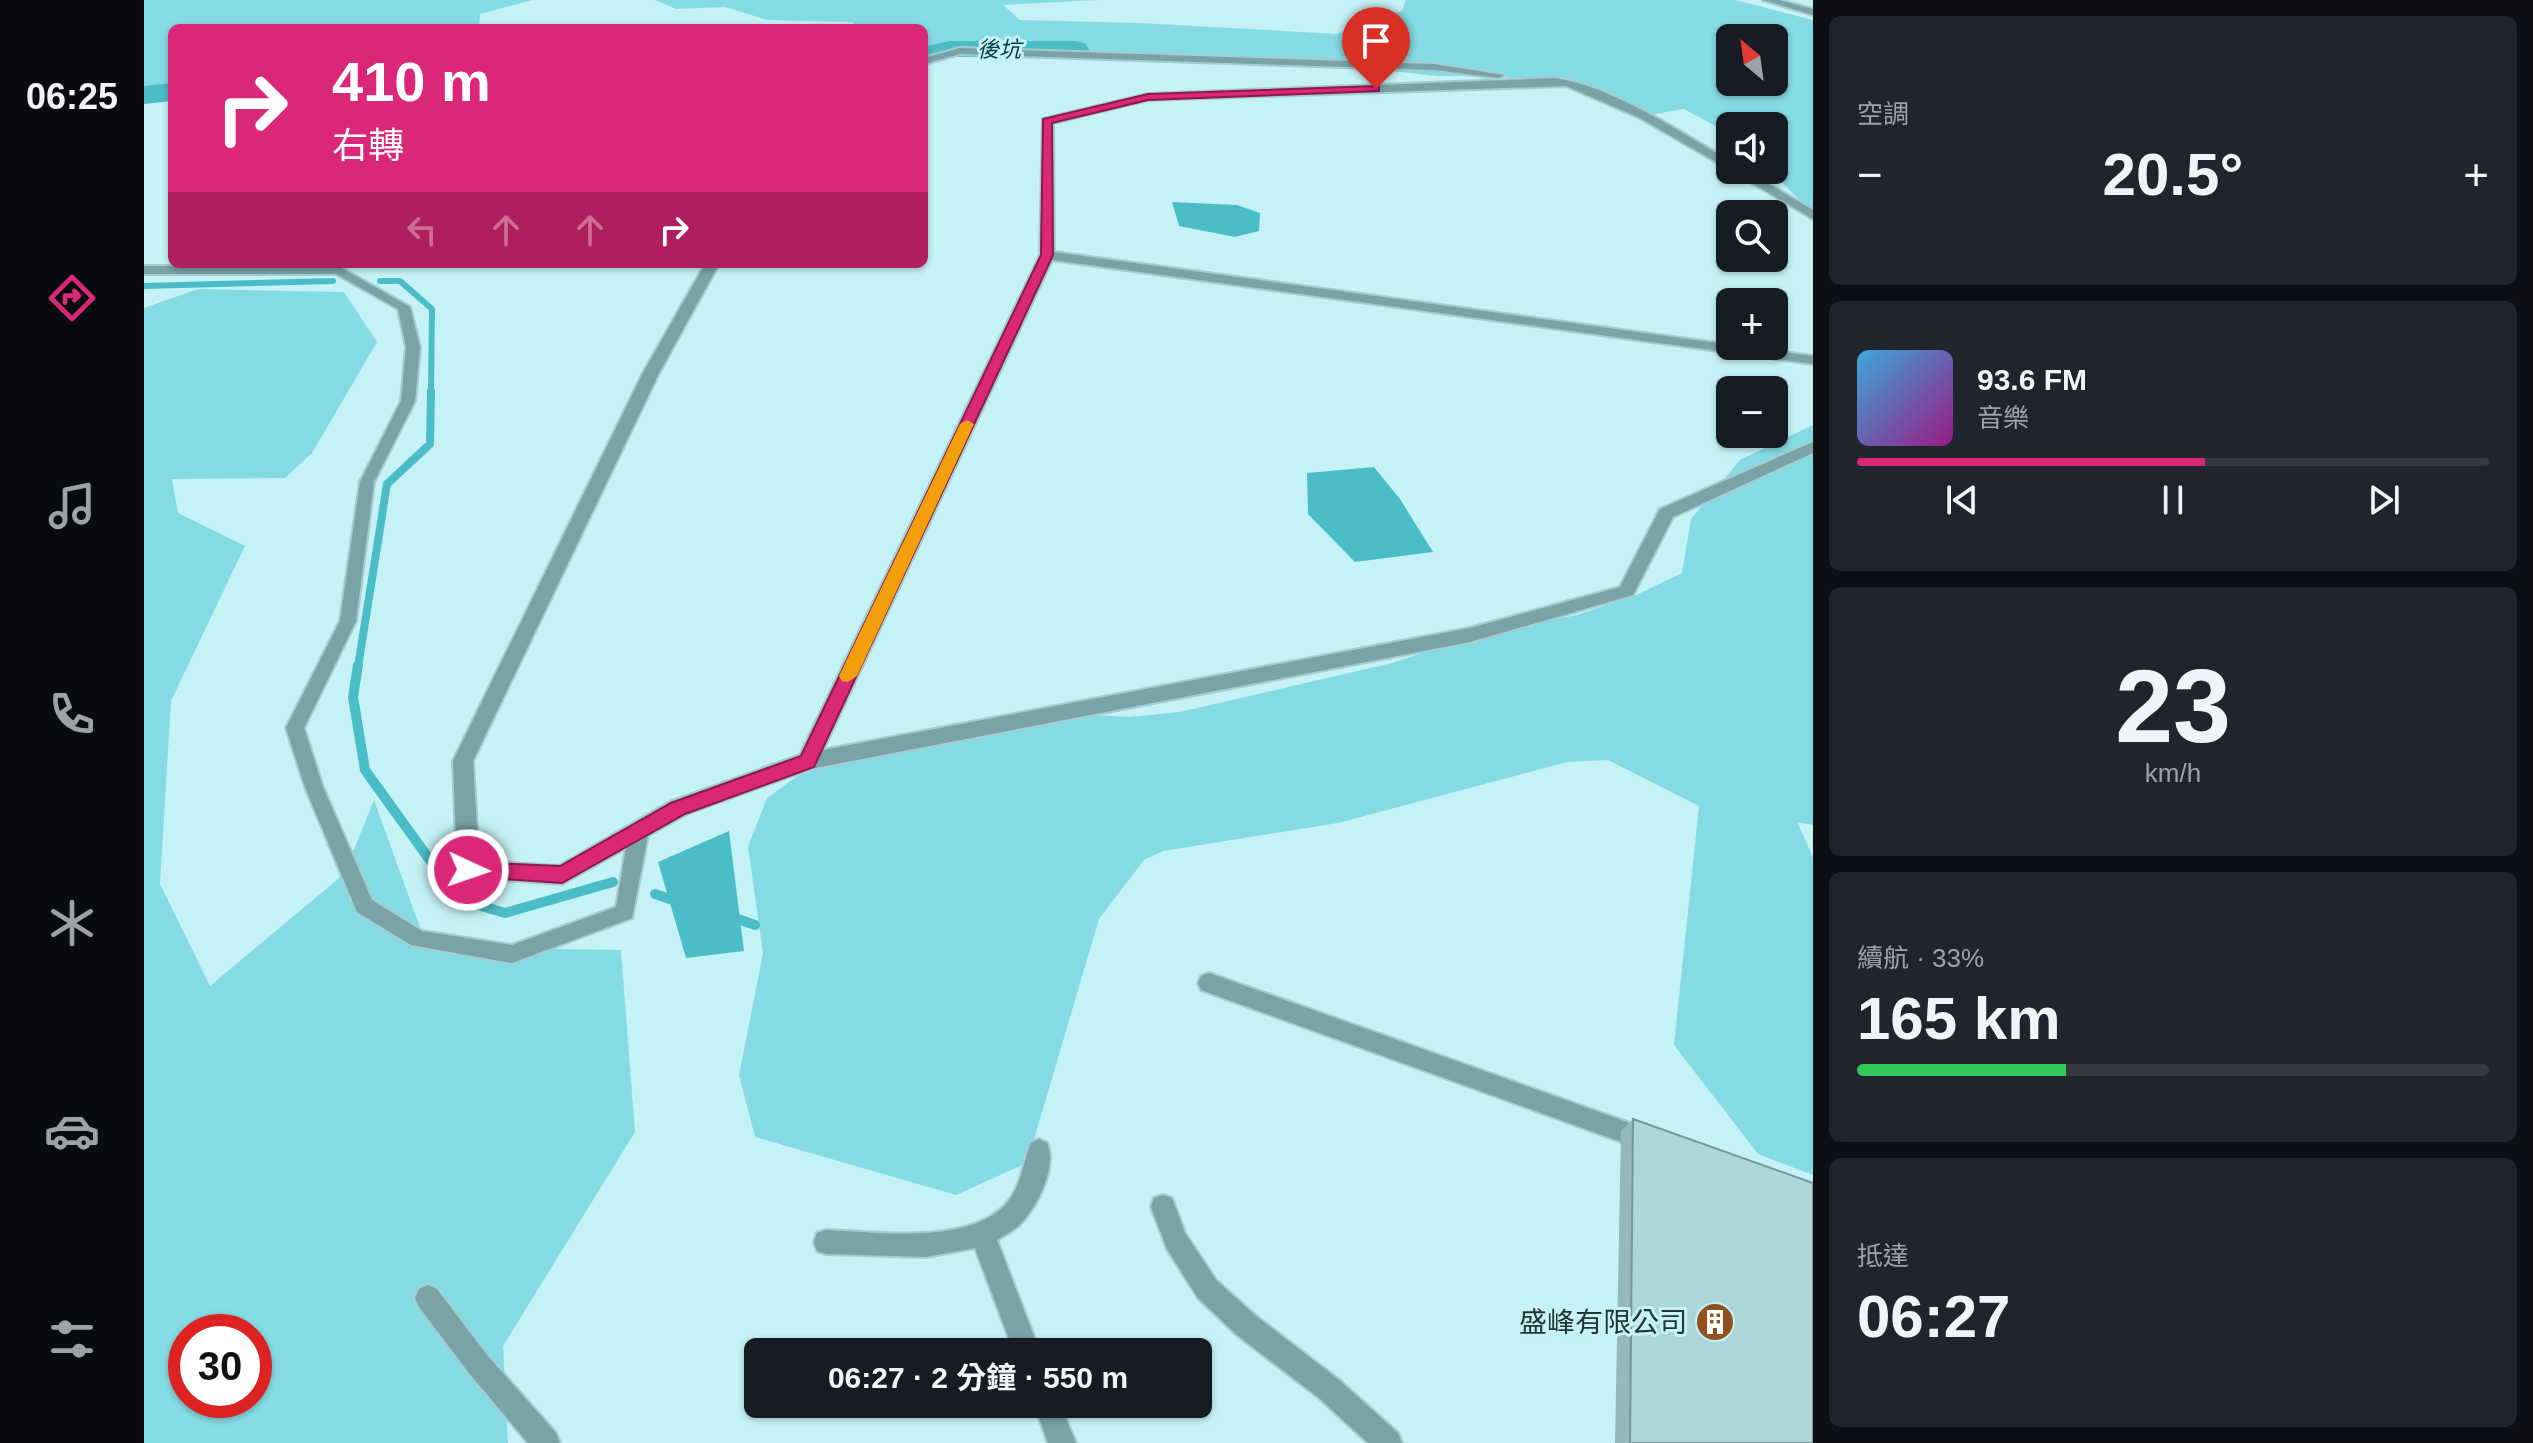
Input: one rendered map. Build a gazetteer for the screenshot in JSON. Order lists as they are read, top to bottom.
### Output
{
  "water": ["後坑"],
  "places": {
    "building": ["盛峰有限公司"]
  },
  "north": "top left",
  "page": {
    "tabs": "06:25",
    "tile": [
      "空調",
      ["23", "km/h"],
      ["續航 · 33%", "165 km"],
      ["抵達", "06:27"]
    ],
    "map_buttons": ["+", "−"],
    "turn": ["410 m", "右轉"],
    "heat": ["−", "20.5°", "+"],
    "song": ["93.6 FM", "音樂"],
    "limit": "30",
    "trip": "06:27 · 2 分鐘 · 550 m"
  }
}
